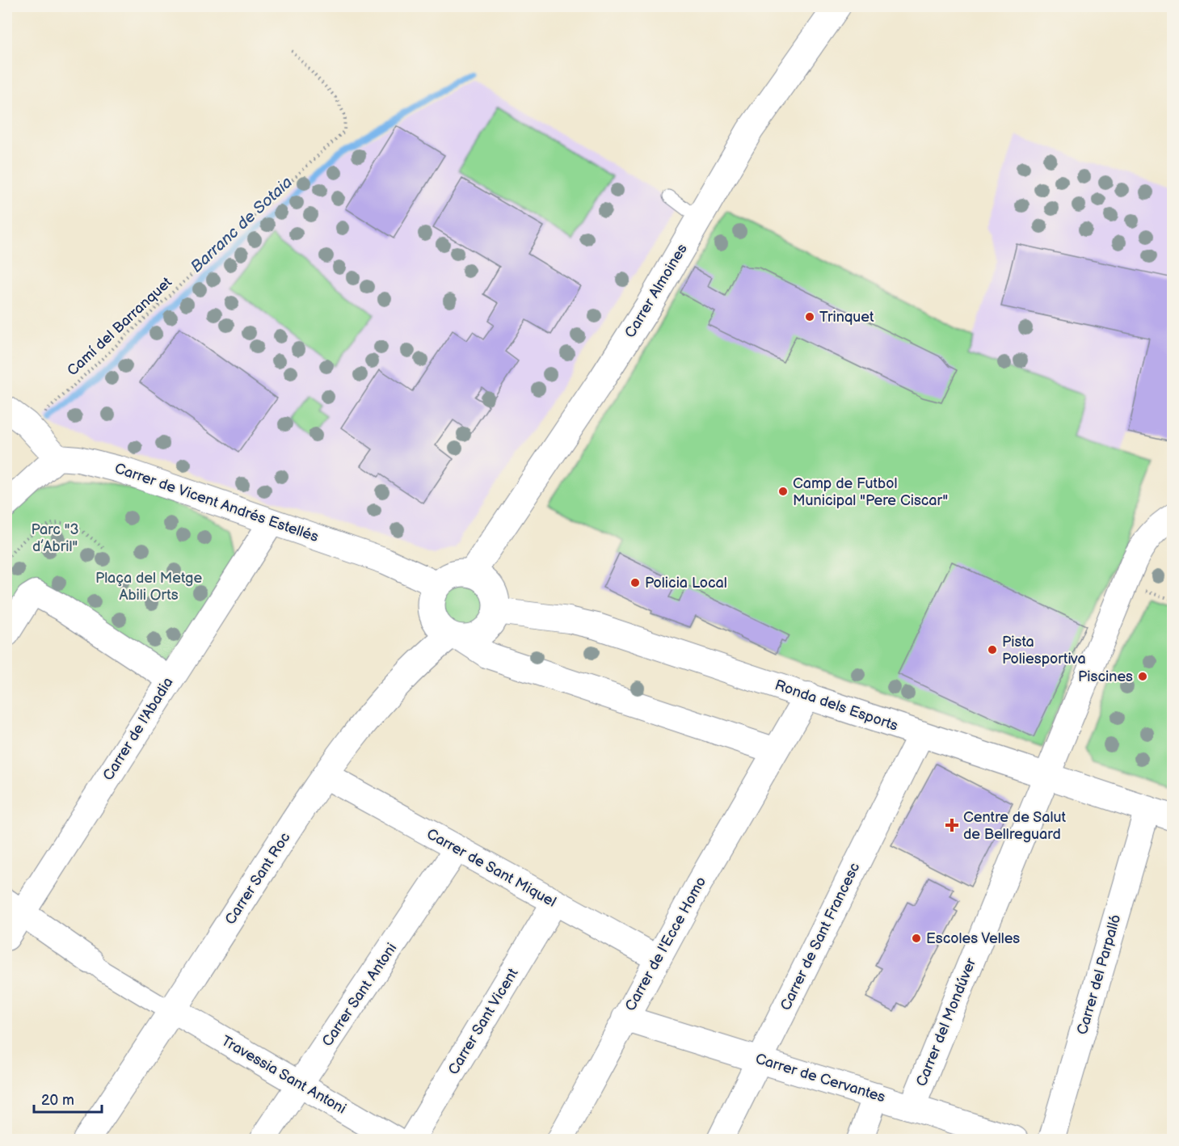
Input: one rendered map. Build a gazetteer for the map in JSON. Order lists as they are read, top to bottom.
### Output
{
  "streets": {
    "street": [
      "Carrer Almoines",
      "Carrer de Vicent Andrés Estellés",
      "Ronda dels Esports",
      "Carrer de l'Abadia",
      "Carrer de Sant Miquel",
      "Carrer Sant Roc",
      "Carrer de Sant Francesc",
      "Carrer de l'Ecce Homo",
      "Carrer del Parpalló",
      "Carrer Sant Antoni",
      "Carrer Sant Vicent",
      "Carrer del Mondúver",
      "Travessia Sant Antoni",
      "Carrer de Cervantes"
    ],
    "path": ["Camí del Barranquet"]
  },
  "crossings": [
    ["Carrer Almoines", "Carrer de Vicent Andrés Estellés"],
    ["Carrer Almoines", "Ronda dels Esports"],
    ["Carrer Almoines", "Carrer Sant Roc"],
    ["Carrer de Vicent Andrés Estellés", "Ronda dels Esports"],
    ["Carrer de Vicent Andrés Estellés", "Carrer de l'Abadia"],
    ["Carrer de Vicent Andrés Estellés", "Carrer Sant Roc"],
    ["Ronda dels Esports", "Carrer Sant Roc"],
    ["Ronda dels Esports", "Carrer de Sant Francesc"],
    ["Ronda dels Esports", "Carrer de l'Ecce Homo"],
    ["Ronda dels Esports", "Carrer del Parpalló"],
    ["Ronda dels Esports", "Carrer del Mondúver"],
    ["Carrer de Sant Miquel", "Carrer Sant Roc"],
    ["Carrer de Sant Miquel", "Carrer de l'Ecce Homo"],
    ["Carrer de Sant Miquel", "Carrer Sant Antoni"],
    ["Carrer de Sant Miquel", "Carrer Sant Vicent"],
    ["Carrer Sant Roc", "Travessia Sant Antoni"],
    ["Carrer de Sant Francesc", "Carrer de Cervantes"],
    ["Carrer de l'Ecce Homo", "Carrer de Cervantes"],
    ["Carrer Sant Antoni", "Travessia Sant Antoni"],
    ["Carrer del Mondúver", "Carrer de Cervantes"]
  ],
  "water": ["Barranc de Sotaia"],
  "parks": ["Parc \"3 d’Abril\"", "Plaça del Metge Abili Orts"],
  "places": {
    "other": [
      "Trinquet",
      "Camp de Futbol Municipal \"Pere Ciscar\"",
      "Policia Local",
      "Pista Poliesportiva",
      "Piscines",
      "Escoles Velles"
    ],
    "health": ["Centre de Salut de Bellreguard"]
  },
  "scale_bar": "20 m"
}
